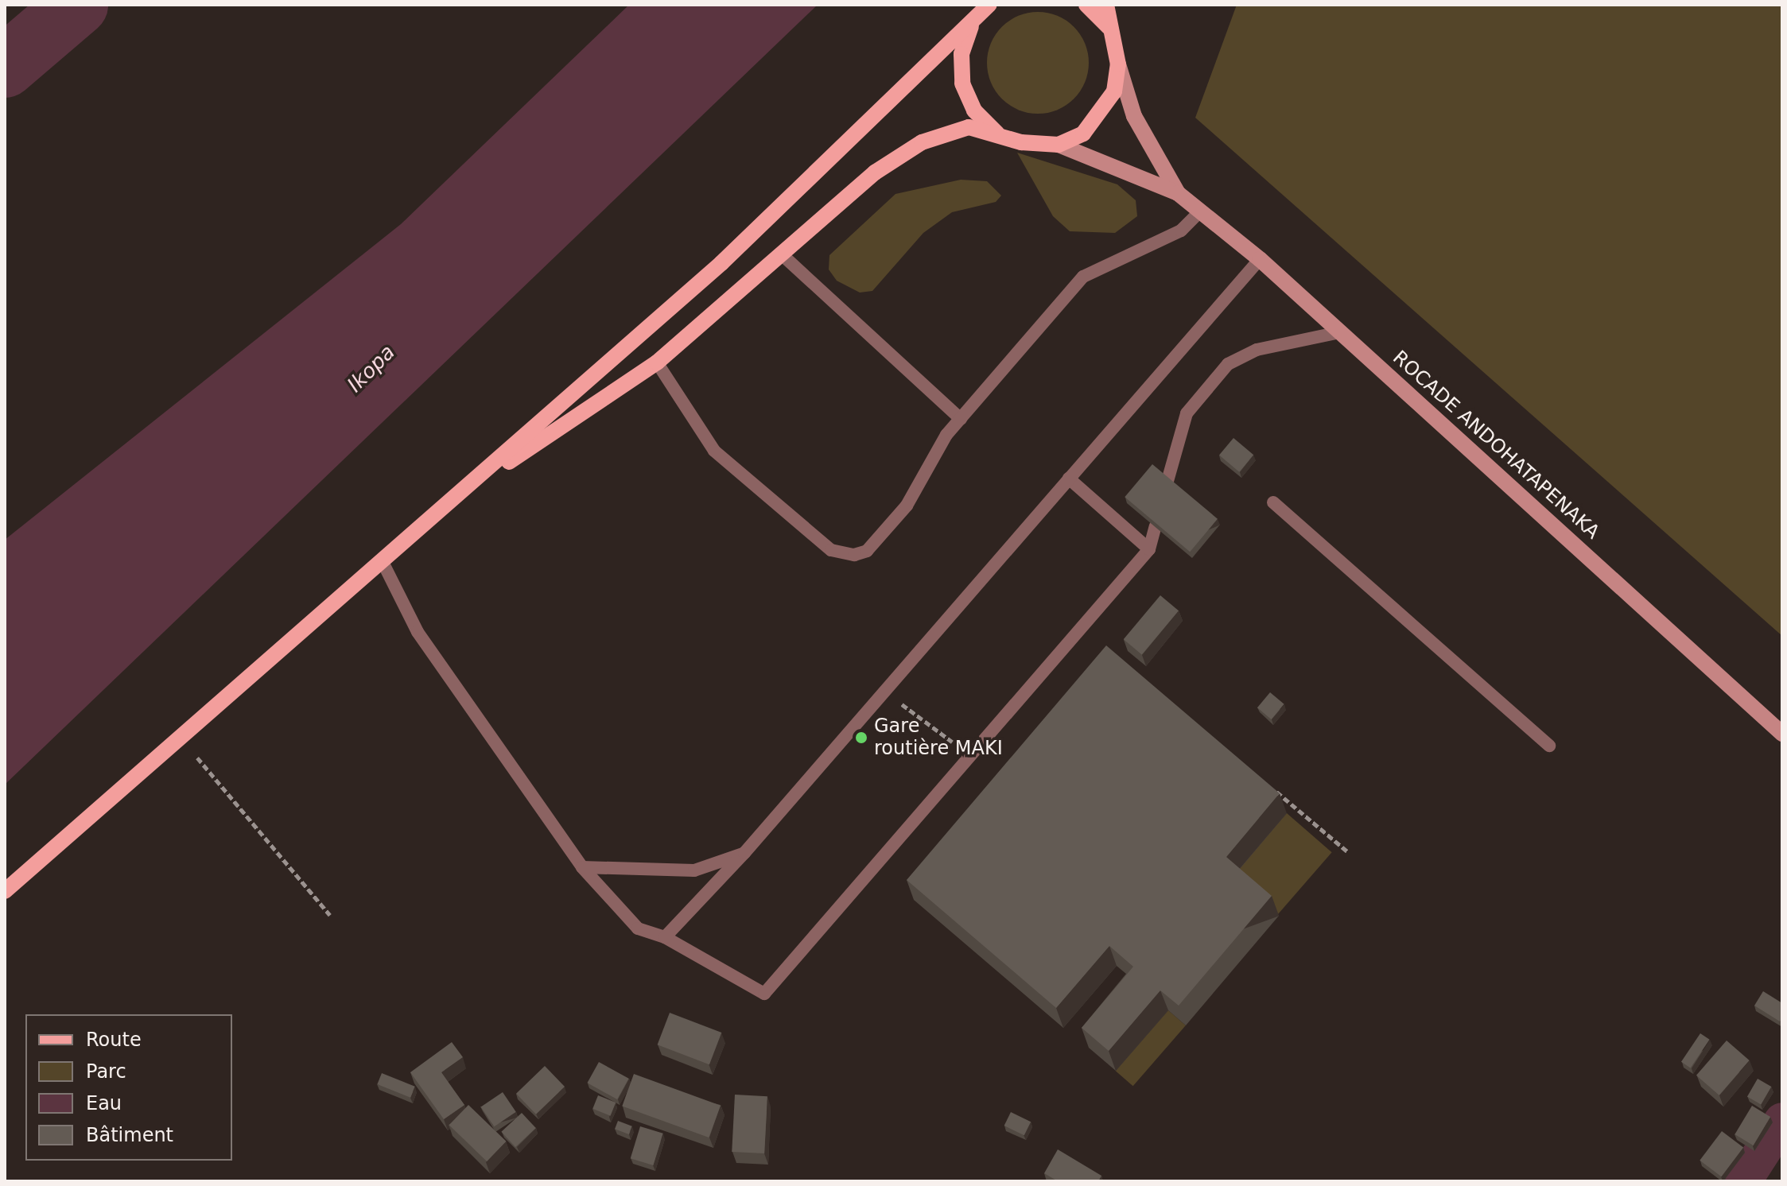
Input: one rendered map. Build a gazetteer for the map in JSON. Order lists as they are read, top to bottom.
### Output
{
  "streets": {
    "main road": ["ROCADE ANDOHATAPENAKA"]
  },
  "water": ["Ikopa"],
  "places": ["Gare routière MAKI"],
  "legend": [
    "Route",
    "Parc",
    "Eau",
    "Bâtiment"
  ]
}
